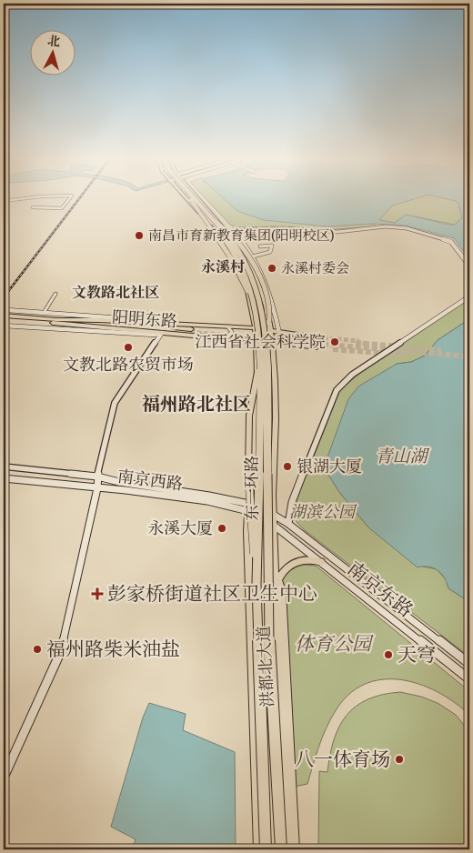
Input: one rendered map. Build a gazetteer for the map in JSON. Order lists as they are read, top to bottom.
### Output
{
  "streets": {
    "highway": ["东一环路"],
    "main road": [
      "阳明东路",
      "南京西路",
      "南京东路",
      "洪都北大道"
    ]
  },
  "crossings": [
    ["阳明东路", "洪都北大道"],
    ["南京西路", "南京东路"],
    ["南京西路", "洪都北大道"],
    ["南京东路", "洪都北大道"]
  ],
  "districts": ["永溪村", "文教路北社区", "福州路北社区"],
  "water": ["青山湖"],
  "parks": ["湖滨公园", "体育公园"],
  "places": {
    "other": [
      "南昌市育新教育集团(阳明校区)",
      "永溪村委会",
      "江西省社会科学院",
      "文教北路农贸市场",
      "银湖大厦",
      "永溪大厦",
      "福州路柴米油盐",
      "天穹",
      "八一体育场"
    ],
    "health": ["彭家桥街道社区卫生中心"]
  },
  "north": "top"
}
